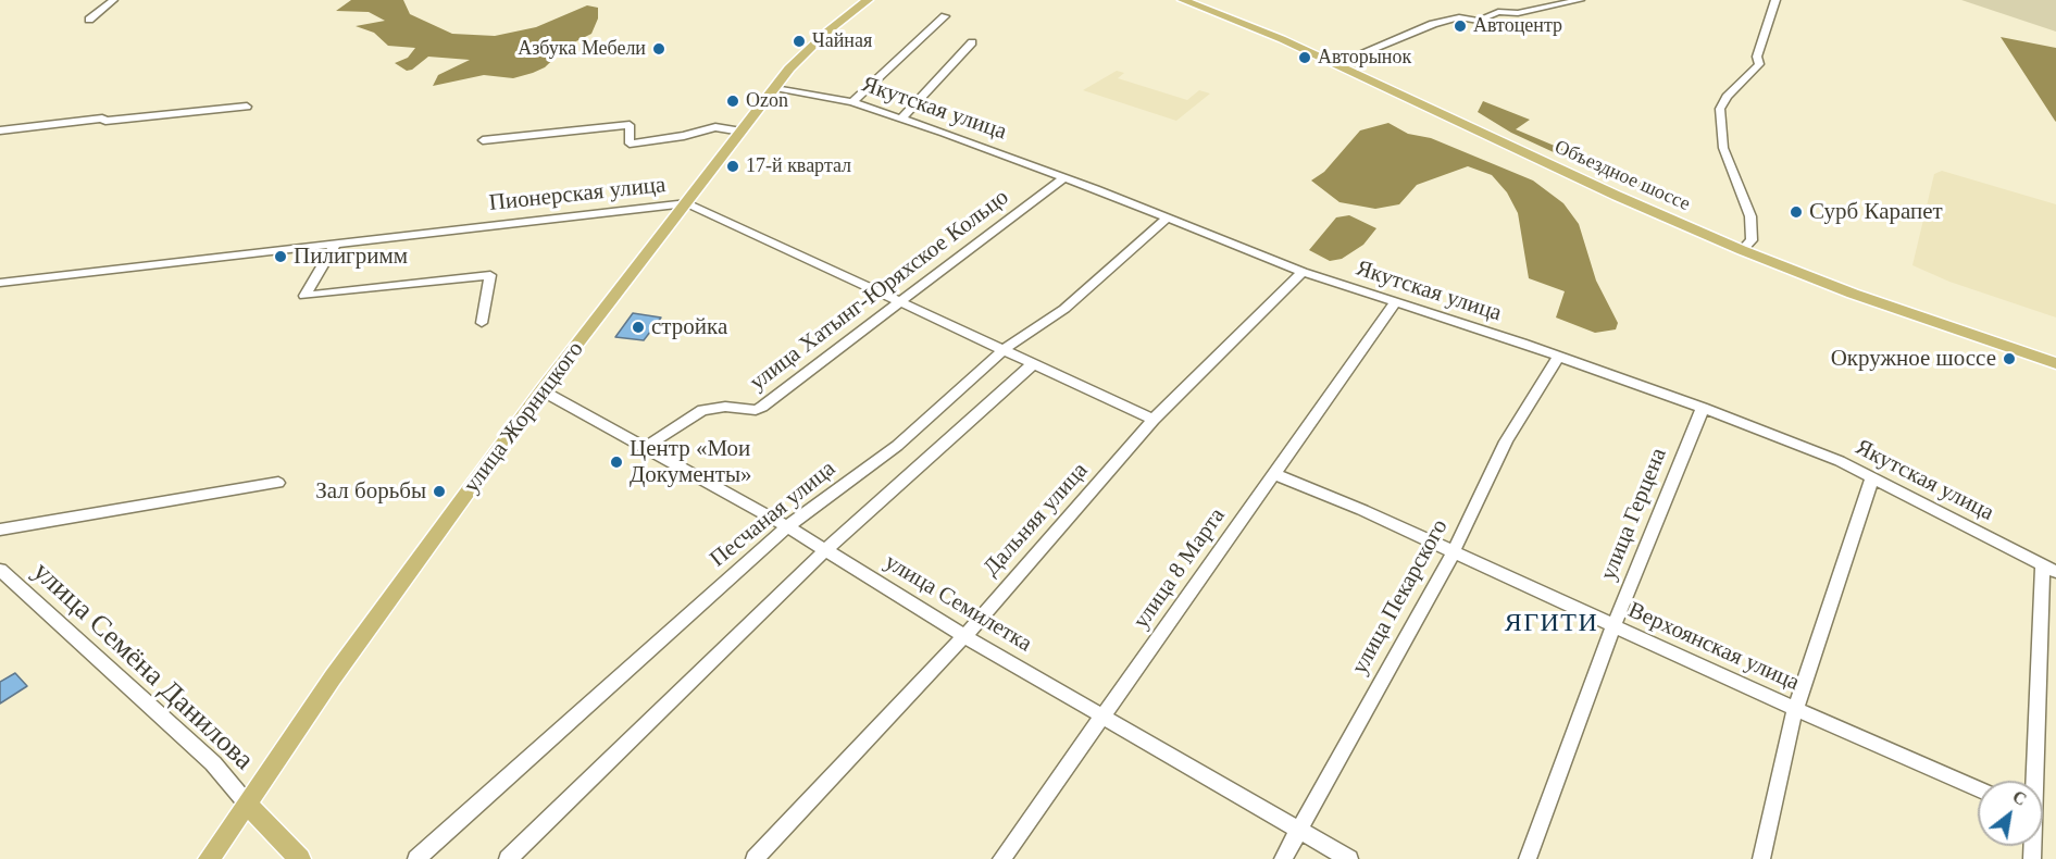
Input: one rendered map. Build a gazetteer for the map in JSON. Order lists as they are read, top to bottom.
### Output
{
  "streets": {
    "main road": ["Объездное шоссе", "улица Жорницкого"],
    "street": [
      "Якутская улица",
      "Пионерская улица",
      "улица Хатынг-Юряхское Кольцо",
      "Песчаная улица",
      "улица Герцена",
      "Дальняя улица",
      "улица 8 Марта",
      "улица Пекарского",
      "улица Семилетка",
      "Верхоянская улица",
      "улица Семёна Данилова"
    ]
  },
  "crossings": [
    ["Якутская улица", "улица Хатынг-Юряхское Кольцо"],
    ["Якутская улица", "улица Жорницкого"],
    ["Якутская улица", "Песчаная улица"],
    ["Якутская улица", "улица Герцена"],
    ["Якутская улица", "Дальняя улица"],
    ["Якутская улица", "улица 8 Марта"],
    ["Якутская улица", "улица Пекарского"],
    ["Пионерская улица", "улица Хатынг-Юряхское Кольцо"],
    ["Пионерская улица", "улица Жорницкого"],
    ["Пионерская улица", "Песчаная улица"],
    ["Пионерская улица", "Дальняя улица"],
    ["улица Хатынг-Юряхское Кольцо", "улица Семилетка"],
    ["улица Жорницкого", "улица Семилетка"],
    ["улица Жорницкого", "улица Семёна Данилова"],
    ["Песчаная улица", "улица Семилетка"],
    ["улица Герцена", "Верхоянская улица"],
    ["Дальняя улица", "улица Семилетка"],
    ["улица 8 Марта", "улица Семилетка"],
    ["улица 8 Марта", "Верхоянская улица"],
    ["улица Пекарского", "улица Семилетка"],
    ["улица Пекарского", "Верхоянская улица"]
  ],
  "districts": ["ЯГИТИ"],
  "places": [
    "Автоцентр",
    "Чайная",
    "Азбука Мебели",
    "Авторынок",
    "Ozon",
    "17-й квартал",
    "Сурб Карапет",
    "Пилигримм",
    "стройка",
    "Окружное шоссе",
    "Центр «Мои Документы»",
    "Зал борьбы"
  ],
  "north": "top right"
}
